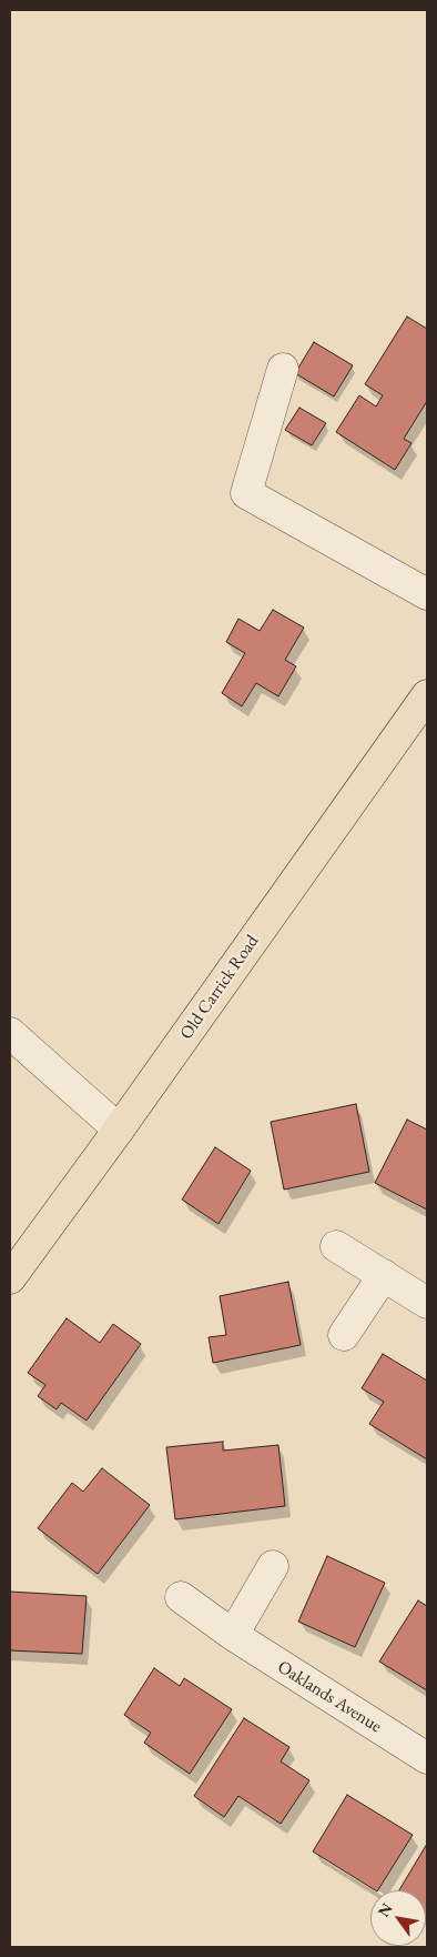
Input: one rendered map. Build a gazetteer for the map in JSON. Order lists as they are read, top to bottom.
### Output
{
  "streets": {
    "main road": ["Old Carrick Road"],
    "street": ["Oaklands Avenue"]
  },
  "north": "top left"
}
